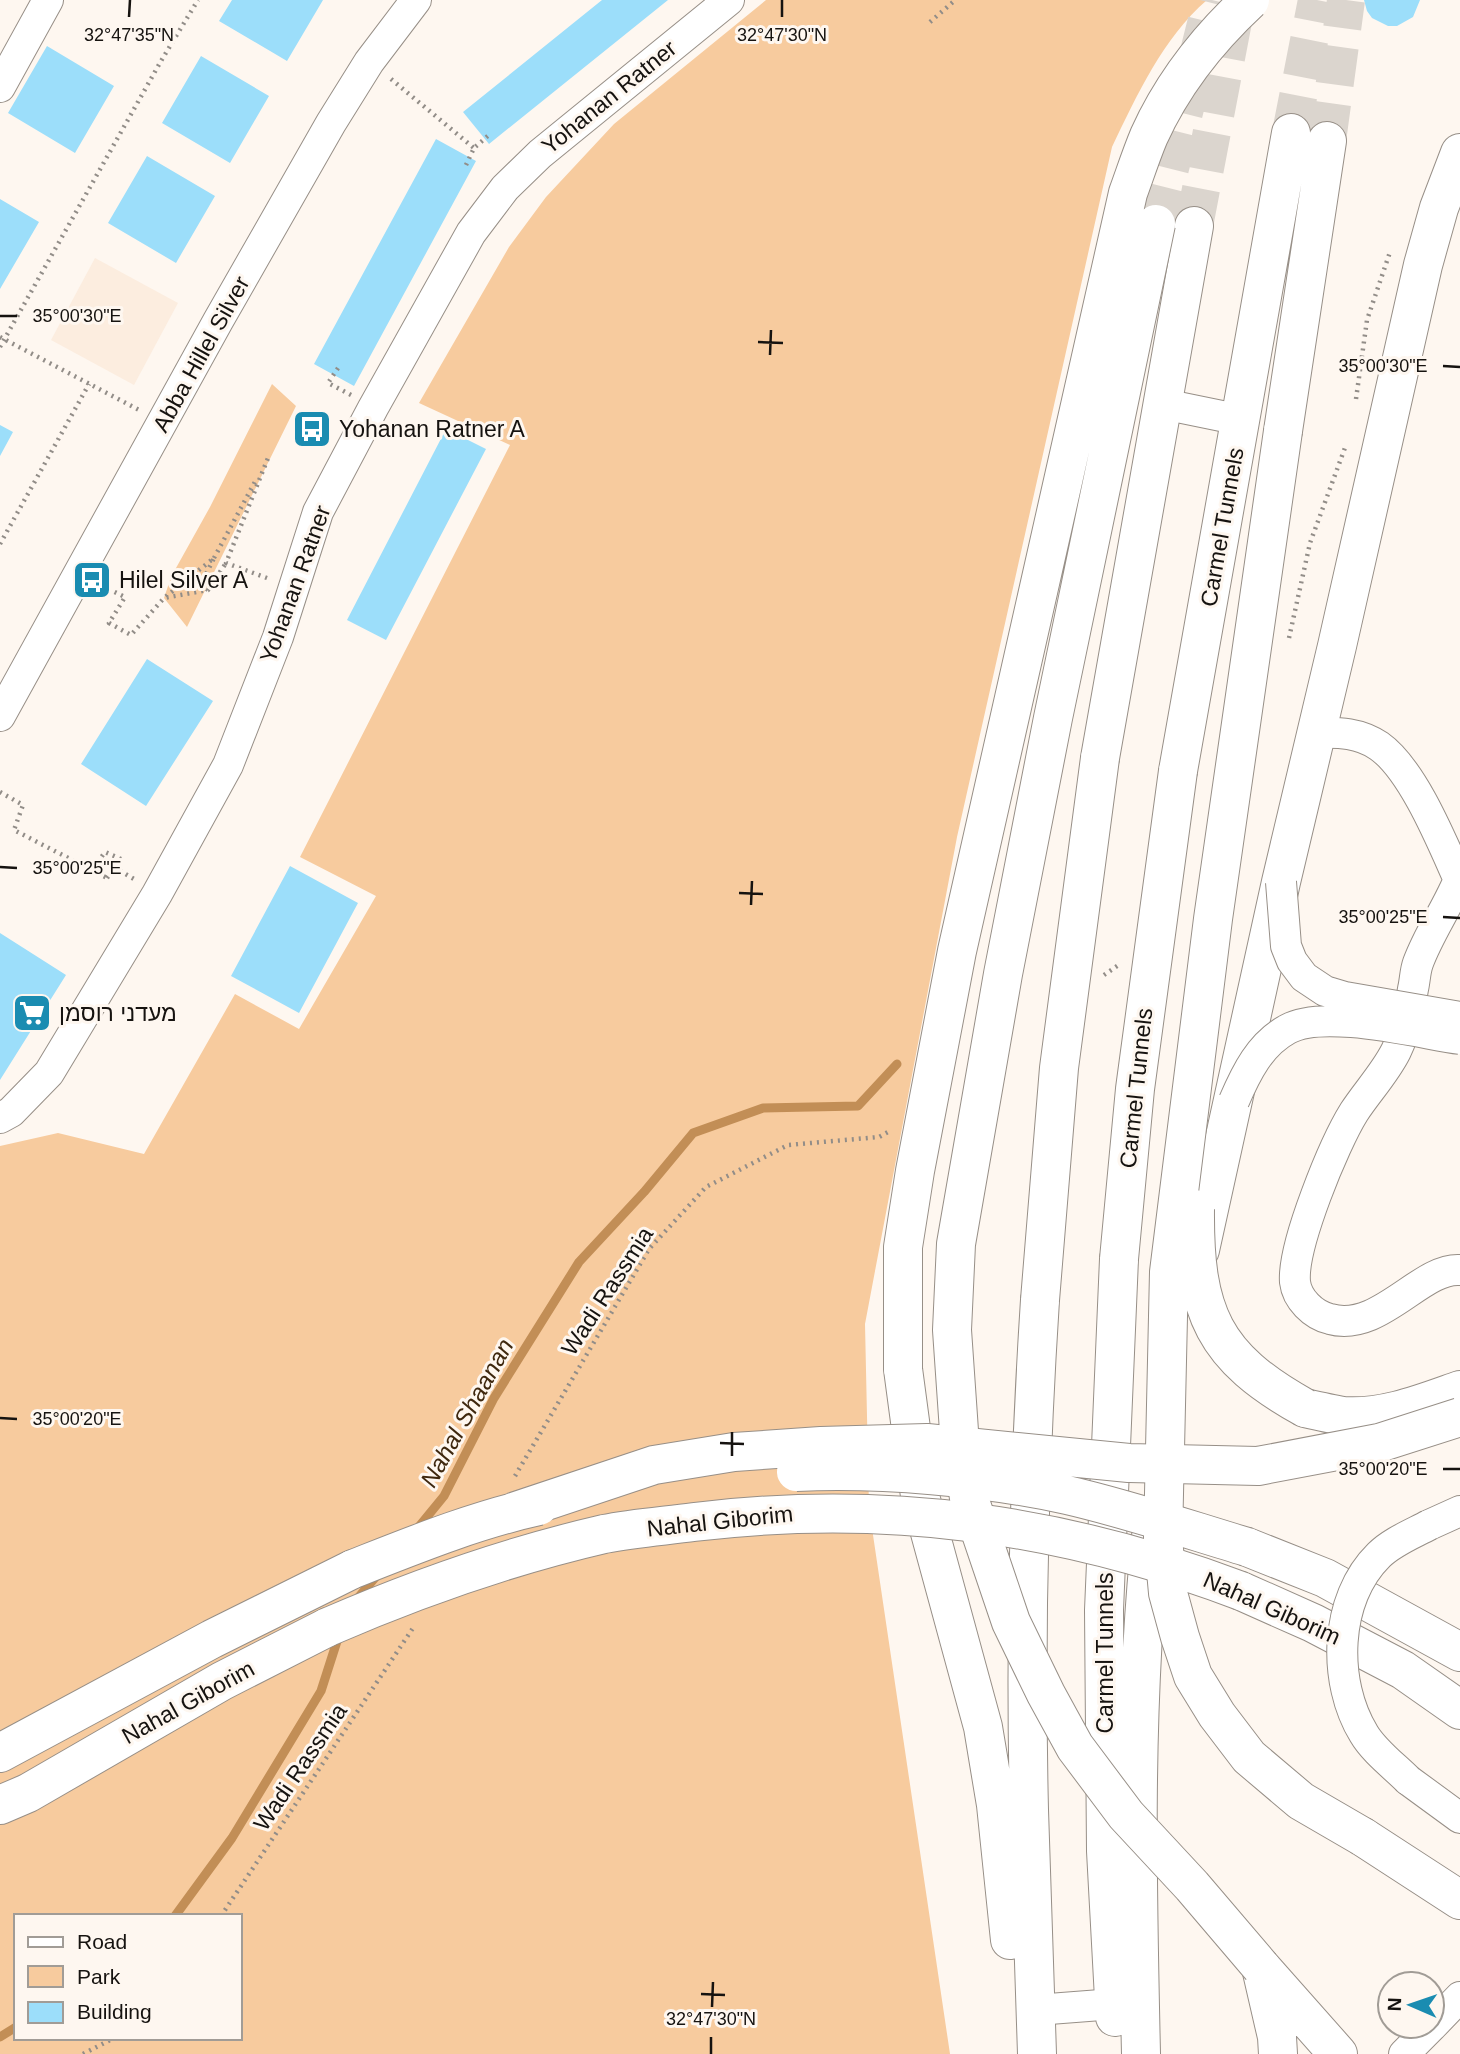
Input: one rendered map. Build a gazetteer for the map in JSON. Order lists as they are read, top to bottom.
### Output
{
  "streets": {
    "main road": ["Carmel Tunnels", "Nahal Giborim"],
    "street": ["Yohanan Ratner", "Abba Hillel Silver"],
    "path": ["Wadi Rassmia"]
  },
  "crossings": [
    ["Wadi Rassmia", "Nahal Giborim"]
  ],
  "water": ["Nahal Shaanan"],
  "places": {
    "bus stop": ["Yohanan Ratner A", "Hilel Silver A"],
    "supermarket": ["מעדני רוסמן"]
  },
  "legend": ["Road", "Park", "Building"],
  "north": "left",
  "coordinates": [
    "32°47'35\"N",
    "32°47'30\"N",
    "35°00'30\"E",
    "35°00'25\"E",
    "35°00'20\"E"
  ]
}
